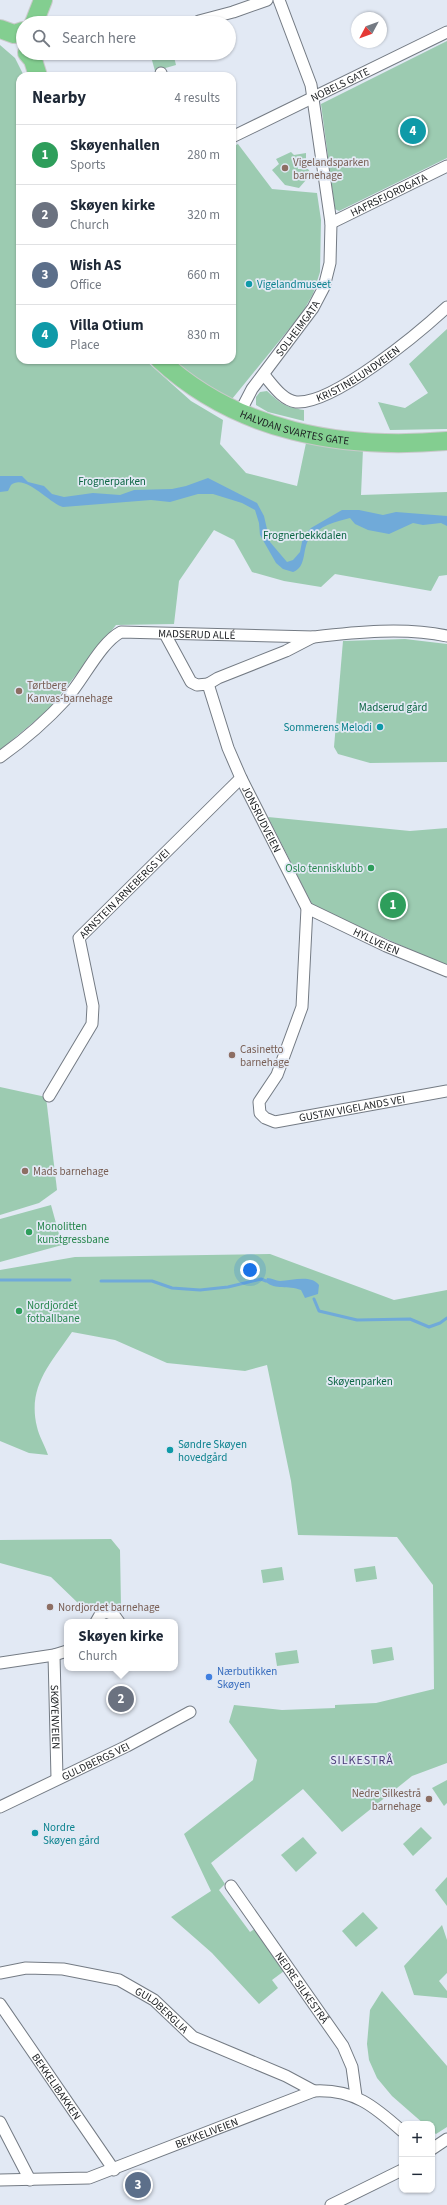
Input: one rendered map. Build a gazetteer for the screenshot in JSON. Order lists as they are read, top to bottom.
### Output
{
  "streets": {
    "main road": ["HALVDAN SVARTES GATE"],
    "street": [
      "NOBELS GATE",
      "HAFRSFJORDGATA",
      "SOLHEIMGATA",
      "KRISTINELUNDVEIEN",
      "MADSERUD ALLÉ",
      "JONSRUDVEIEN",
      "ARNSTEIN ARNEBERGS VEI",
      "HYLLVEIEN",
      "GUSTAV VIGELANDS VEI",
      "SKØYENVEIEN",
      "GULDBERGS VEI",
      "NEDRE SILKESTRÅ",
      "GULDBERGLIA",
      "BEKKELIBAKKEN",
      "BEKKELIVEIEN"
    ]
  },
  "crossings": [
    ["NOBELS GATE", "SOLHEIMGATA"],
    ["HAFRSFJORDGATA", "SOLHEIMGATA"],
    ["SOLHEIMGATA", "KRISTINELUNDVEIEN"],
    ["SOLHEIMGATA", "HALVDAN SVARTES GATE"],
    ["JONSRUDVEIEN", "ARNSTEIN ARNEBERGS VEI"],
    ["JONSRUDVEIEN", "HYLLVEIEN"],
    ["JONSRUDVEIEN", "GUSTAV VIGELANDS VEI"],
    ["SKØYENVEIEN", "GULDBERGS VEI"],
    ["NEDRE SILKESTRÅ", "BEKKELIVEIEN"],
    ["GULDBERGLIA", "BEKKELIVEIEN"],
    ["BEKKELIBAKKEN", "BEKKELIVEIEN"]
  ],
  "districts": ["SILKESTRÅ"],
  "parks": [
    "Frognerparken",
    "Frognerbekkdalen",
    "Madserud gård",
    "Skøyenparken"
  ],
  "places": [
    "Vigelandsparken barnehage",
    "Vigelandmuseet",
    "Tørtberg Kanvas-barnehage",
    "Sommerens Melodi",
    "Oslo tennisklubb",
    "Casinetto barnehage",
    "Mads barnehage",
    "Monolitten kunstgressbane",
    "Nordjordet fotballbane",
    "Søndre Skøyen hovedgård",
    "Nordjordet barnehage",
    "Nærbutikken Skøyen",
    "Nedre Silkestrå barnehage",
    "Nordre Skøyen gård"
  ],
  "north": "bottom left",
  "page": {
    "search": "Search here",
    "heading": ["Nearby", "4 results"],
    "pins": [
      "4",
      "1",
      "2",
      "3"
    ],
    "list": [
      {
        "mark": "1",
        "name": "Skøyenhallen",
        "note": "Sports",
        "value": "280 m"
      },
      {
        "mark": "2",
        "name": "Skøyen kirke",
        "note": "Church",
        "value": "320 m"
      },
      {
        "mark": "3",
        "name": "Wish AS",
        "note": "Office",
        "value": "660 m"
      },
      {
        "mark": "4",
        "name": "Villa Otium",
        "note": "Place",
        "value": "830 m"
      }
    ],
    "popup": ["Skøyen kirke", "Church"],
    "map_buttons": ["+", "−"]
  }
}
